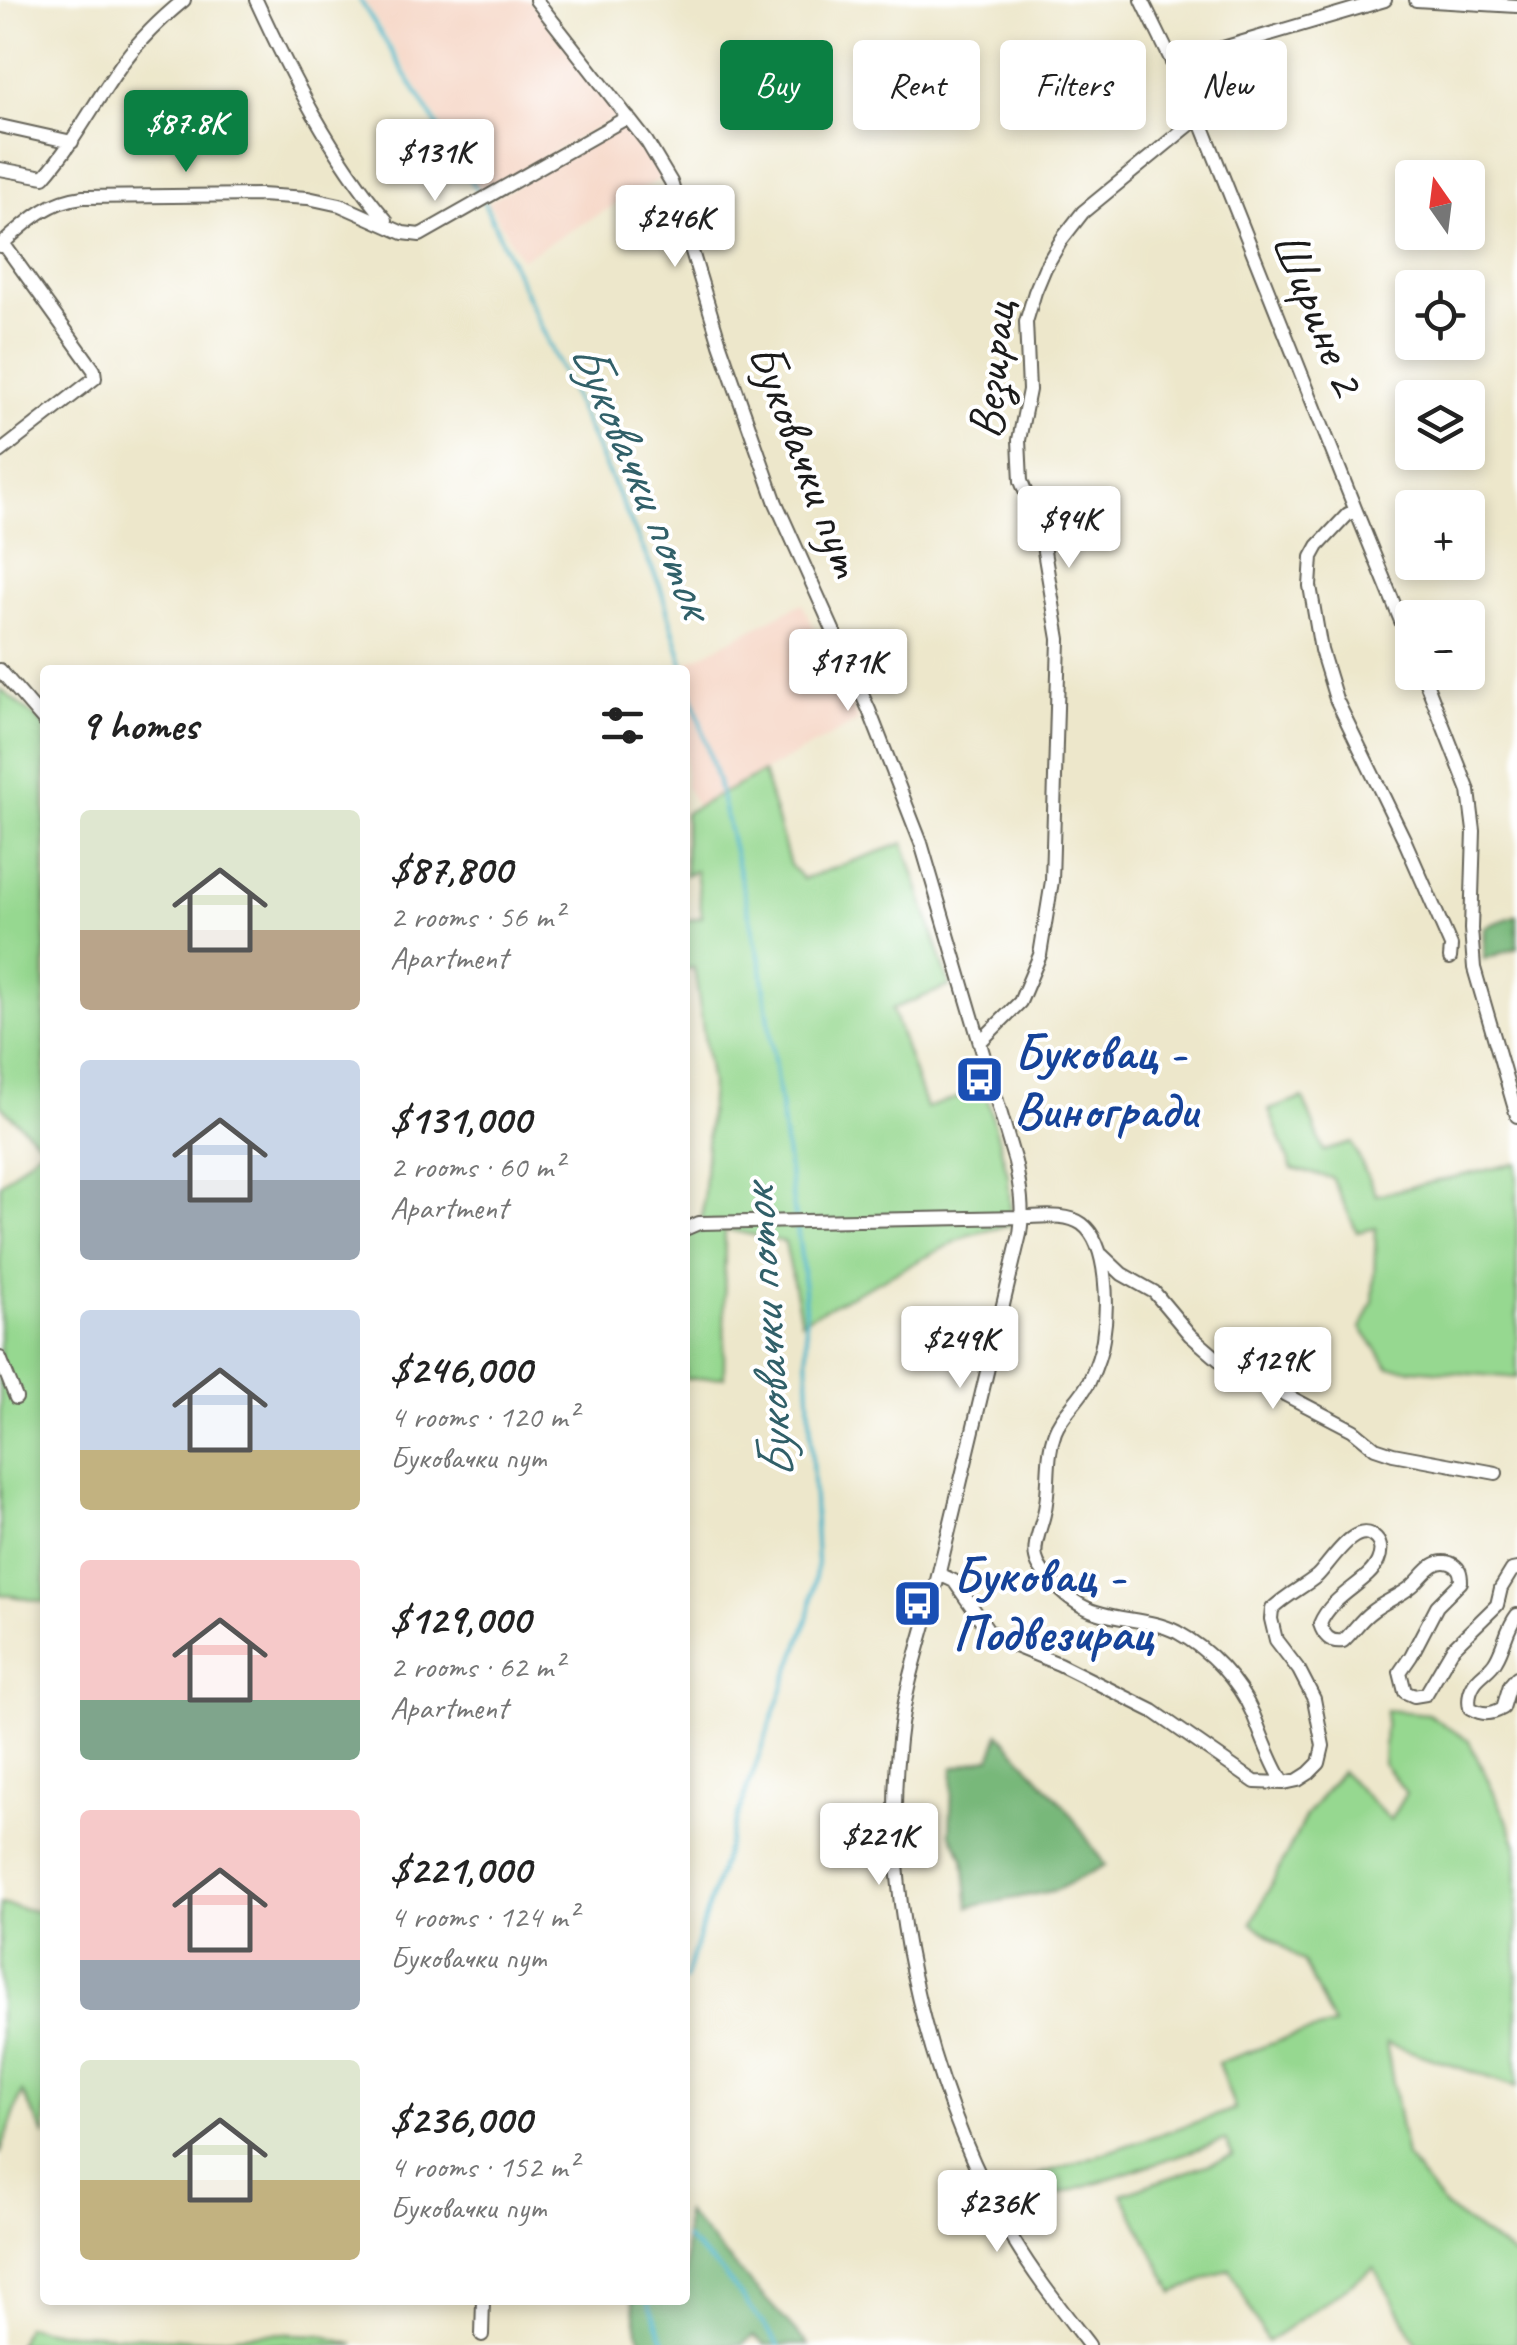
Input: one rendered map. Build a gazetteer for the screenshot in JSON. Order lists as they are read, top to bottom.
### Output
{
  "streets": {
    "street": ["Ширине 2", "Везирац", "Буковачки пут"]
  },
  "crossings": [
    ["Везирац", "Буковачки пут"]
  ],
  "water": ["Буковачки поток"],
  "places": {
    "bus stop": ["Буковац - Виногради", "Буковац - Подвезирац"]
  },
  "north": "top",
  "page": {
    "chip": [
      "Buy",
      "Rent",
      "Filters",
      "New"
    ],
    "price": [
      "$87.8K",
      "$131K",
      "$246K",
      "$94K",
      "$171K",
      "$249K",
      "$129K",
      "$221K",
      "$236K"
    ],
    "map_buttons": ["+", "−"],
    "heading": "9 homes",
    "list": [
      {
        "name": "$87,800",
        "note": "2 rooms · 56 m² · Apartment"
      },
      {
        "name": "$131,000",
        "note": "2 rooms · 60 m² · Apartment"
      },
      {
        "name": "$246,000",
        "note": "4 rooms · 120 m² · Буковачки пут"
      },
      {
        "name": "$129,000",
        "note": "2 rooms · 62 m² · Apartment"
      },
      {
        "name": "$221,000",
        "note": "4 rooms · 124 m² · Буковачки пут"
      },
      {
        "name": "$236,000",
        "note": "4 rooms · 152 m² · Буковачки пут"
      }
    ]
  }
}
